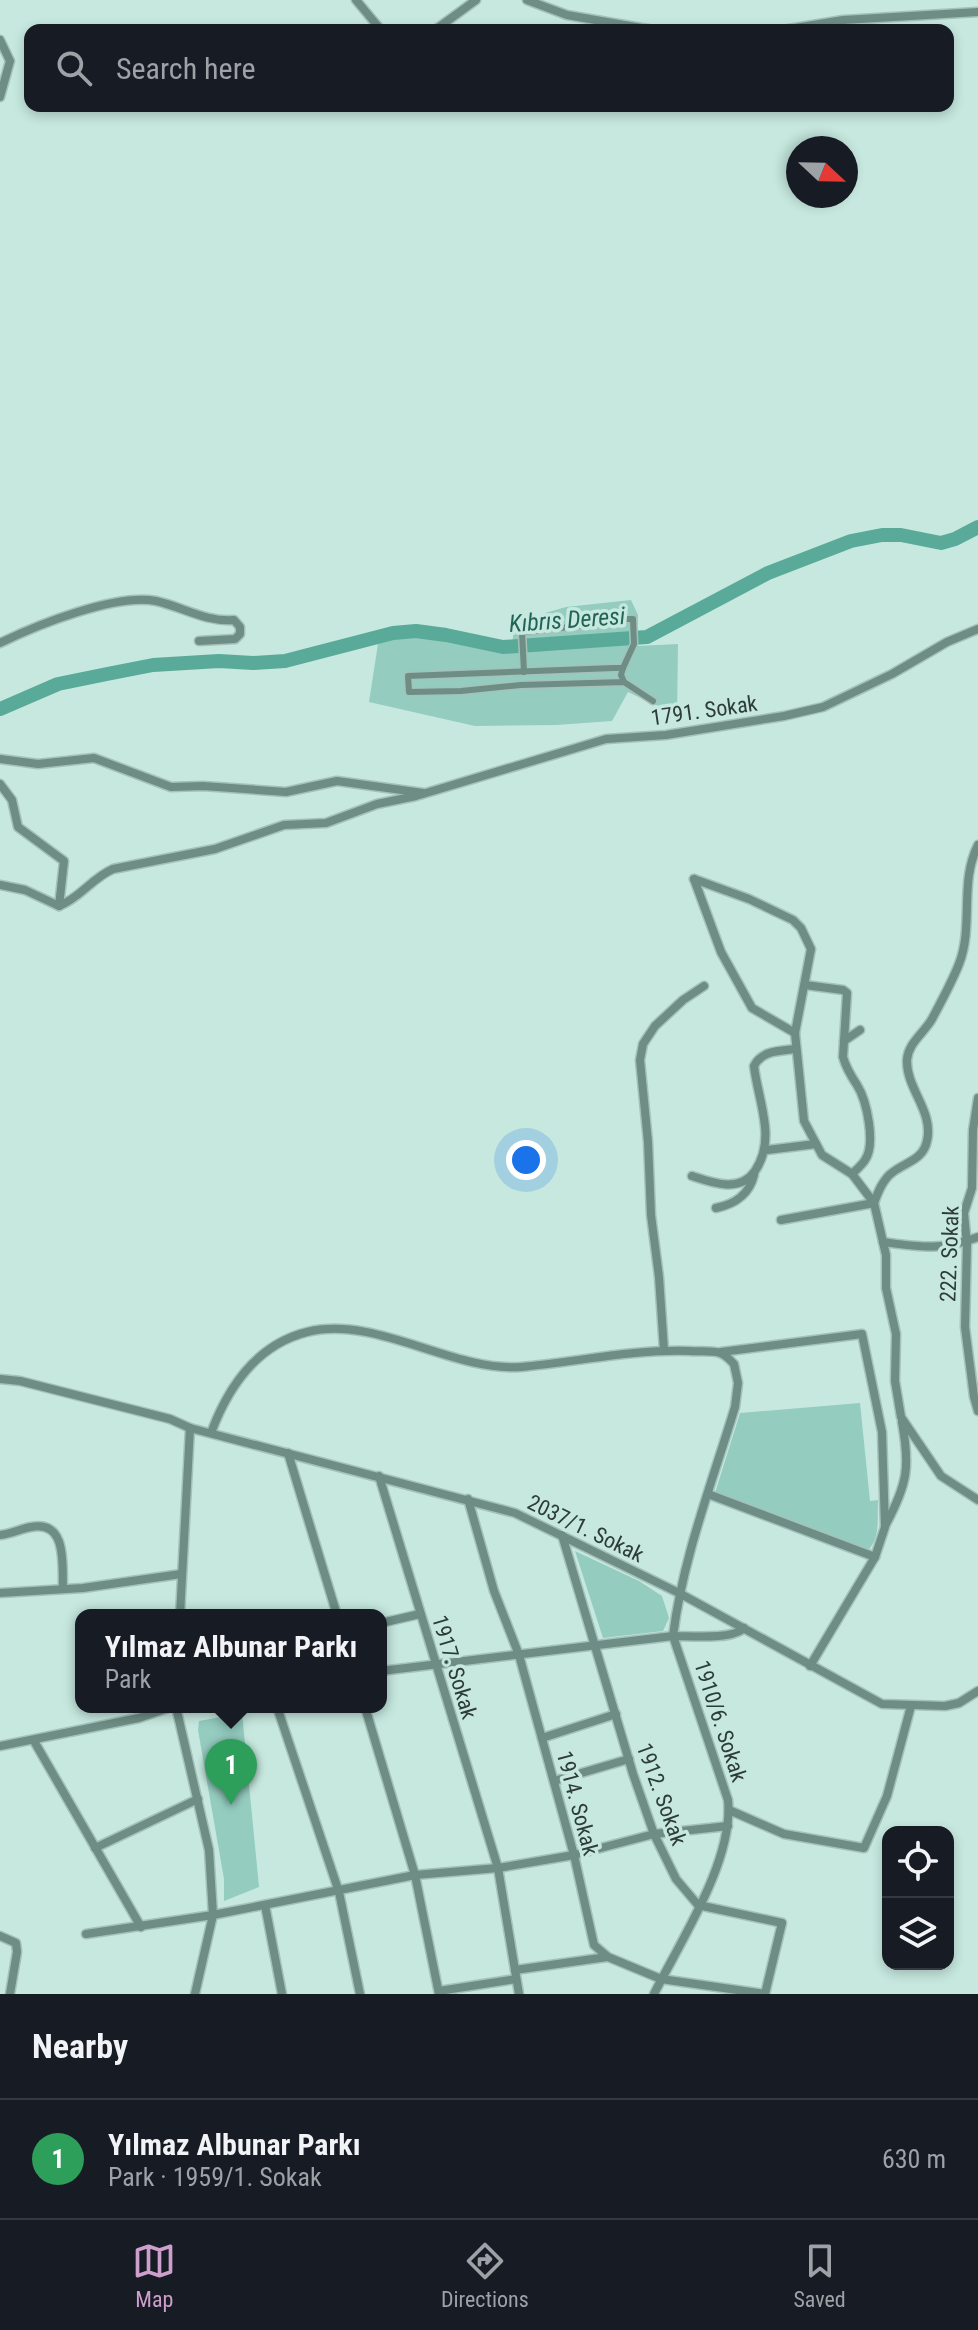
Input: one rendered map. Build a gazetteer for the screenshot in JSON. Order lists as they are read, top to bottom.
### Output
{
  "streets": {
    "street": [
      "1791. Sokak",
      "222. Sokak",
      "2037/1. Sokak",
      "1917. Sokak",
      "1910/6. Sokak",
      "1912. Sokak",
      "1914. Sokak"
    ]
  },
  "crossings": [
    ["2037/1. Sokak", "1917. Sokak"],
    ["2037/1. Sokak", "1912. Sokak"],
    ["2037/1. Sokak", "1914. Sokak"],
    ["1910/6. Sokak", "1912. Sokak"]
  ],
  "water": ["Kıbrıs Deresi"],
  "north": "right",
  "page": {
    "search": "Search here",
    "popup": ["Yılmaz Albunar Parkı", "Park"],
    "pins": "1",
    "heading": "Nearby",
    "list": [
      {
        "mark": "1",
        "name": "Yılmaz Albunar Parkı",
        "note": "Park · 1959/1. Sokak",
        "value": "630 m"
      }
    ],
    "nav": ["Map", "Directions", "Saved"]
  }
}
